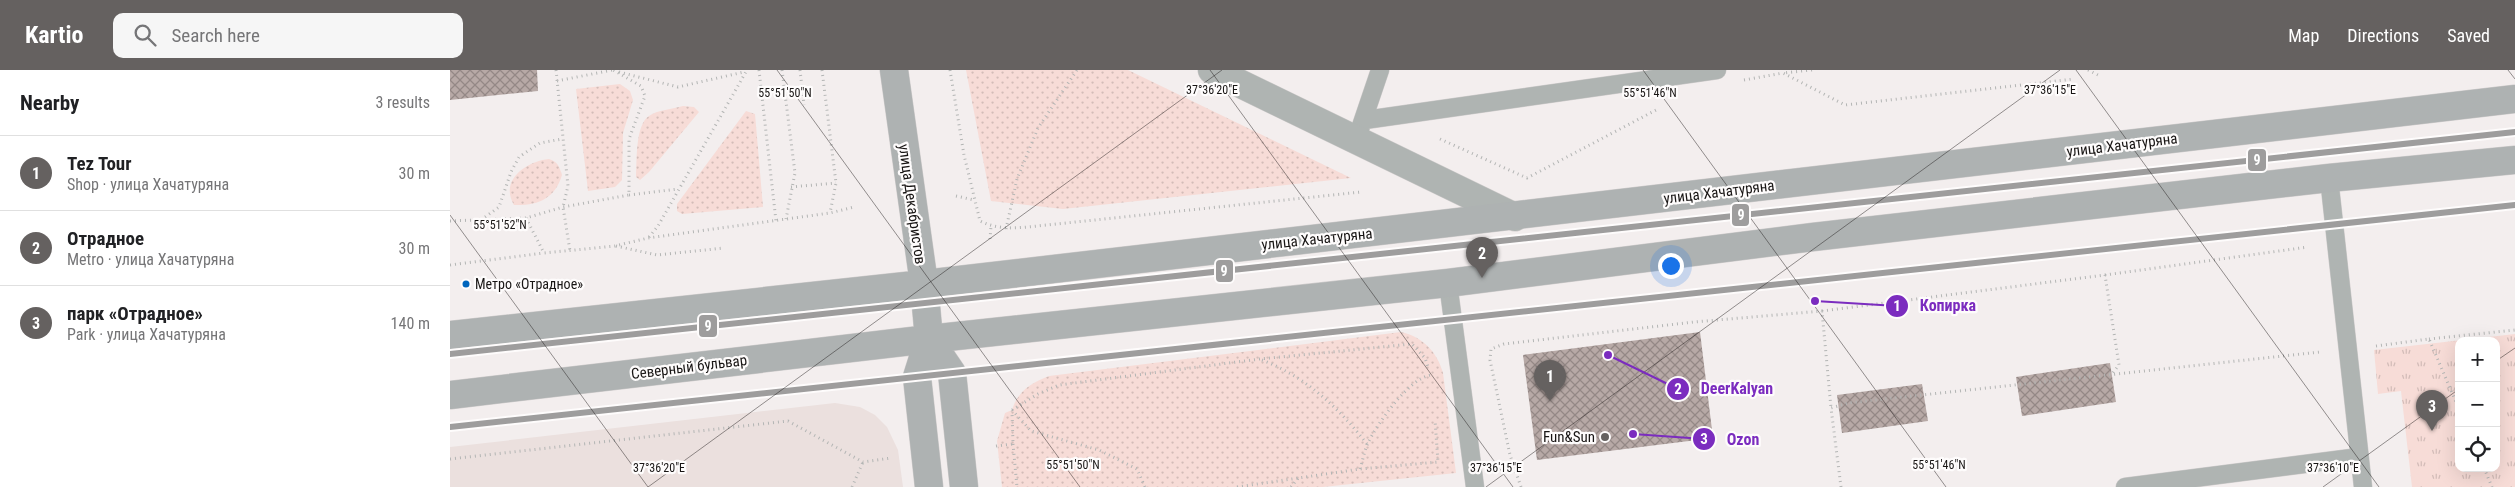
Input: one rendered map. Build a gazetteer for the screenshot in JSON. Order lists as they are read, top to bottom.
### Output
{
  "streets": {
    "main road": ["улица Хачатуряна", "улица Декабристов", "Северный бульвар"]
  },
  "crossings": [
    ["улица Хачатуряна", "улица Декабристов"],
    ["улица Декабристов", "Северный бульвар"]
  ],
  "places": [
    "Метро «Отрадное»",
    "Копирка",
    "DeerKalyan",
    "Ozon",
    "Fun&Sun"
  ],
  "lines": ["transit line 9"],
  "page": {
    "header": "Kartio",
    "search": "Search here",
    "nav": ["Map", "Directions", "Saved"],
    "heading": ["Nearby", "3 results"],
    "list": [
      {
        "mark": "1",
        "name": "Tez Tour",
        "note": "Shop · улица Хачатуряна",
        "value": "30 m"
      },
      {
        "mark": "2",
        "name": "Отрадное",
        "note": "Metro · улица Хачатуряна",
        "value": "30 m"
      },
      {
        "mark": "3",
        "name": "парк «Отрадное»",
        "note": "Park · улица Хачатуряна",
        "value": "140 m"
      }
    ],
    "pins": ["2", "1", "3"],
    "map_buttons": ["+", "−"]
  },
  "coordinates": [
    "37°36'15\"E",
    "37°36'20\"E",
    "55°51'50\"N",
    "55°51'46\"N",
    "55°51'52\"N",
    "37°36'10\"E"
  ]
}
